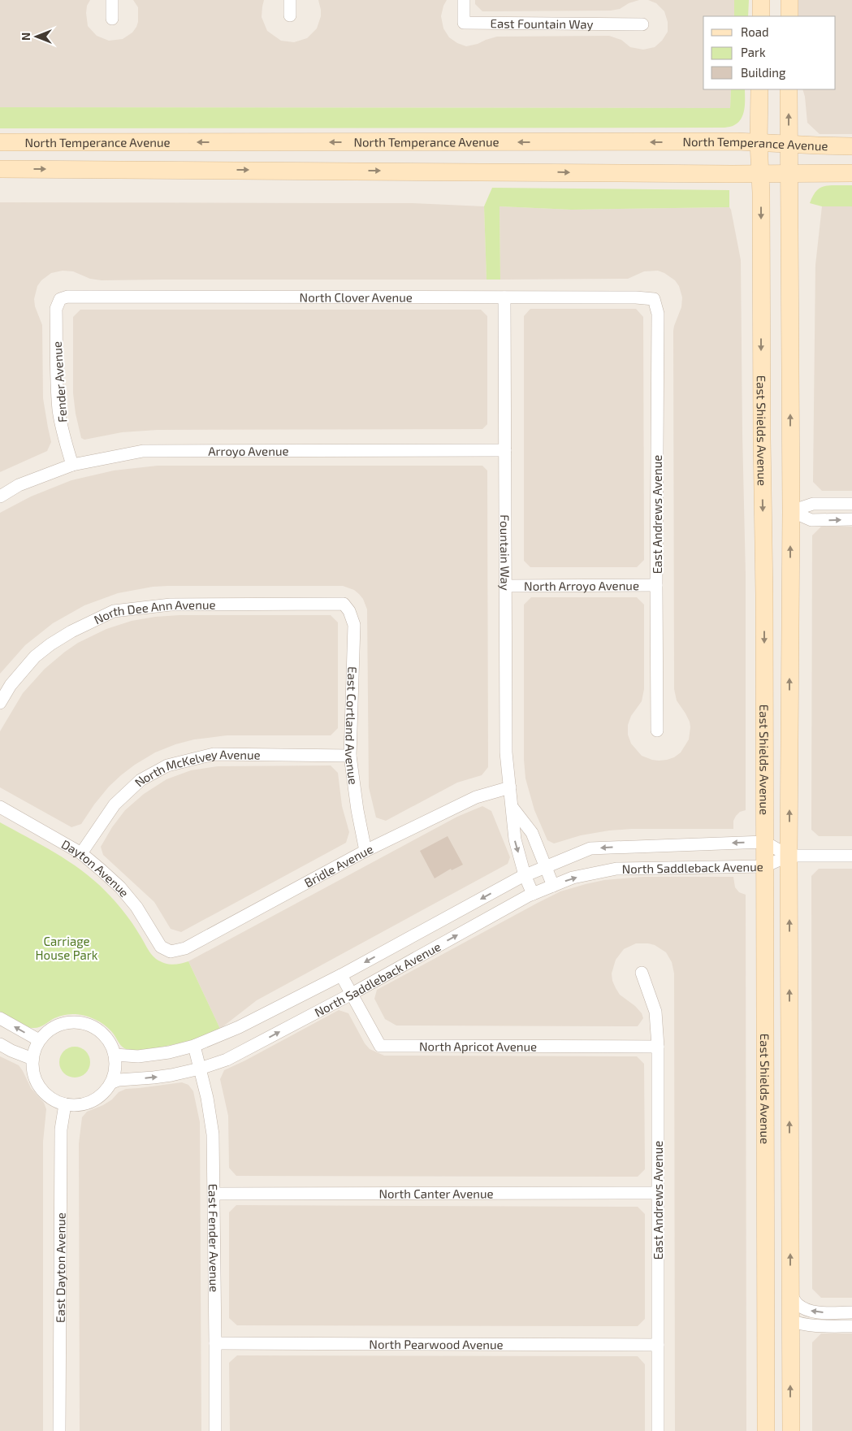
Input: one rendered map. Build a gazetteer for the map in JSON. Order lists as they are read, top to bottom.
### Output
{
  "streets": {
    "main road": ["North Temperance Avenue", "East Shields Avenue"],
    "street": [
      "East Fountain Way",
      "North Clover Avenue",
      "Fender Avenue",
      "Arroyo Avenue",
      "East Andrews Avenue",
      "Fountain Way",
      "North Arroyo Avenue",
      "North Dee Ann Avenue",
      "East Cortland Avenue",
      "North McKelvey Avenue",
      "Bridle Avenue",
      "North Saddleback Avenue",
      "Dayton Avenue",
      "North Apricot Avenue",
      "North Canter Avenue",
      "East Fender Avenue",
      "East Dayton Avenue",
      "North Pearwood Avenue"
    ]
  },
  "crossings": [
    ["North Temperance Avenue", "East Shields Avenue"],
    ["North Clover Avenue", "Fender Avenue"],
    ["North Clover Avenue", "East Andrews Avenue"],
    ["North Clover Avenue", "Fountain Way"],
    ["Fender Avenue", "Arroyo Avenue"],
    ["East Shields Avenue", "North Saddleback Avenue"],
    ["Arroyo Avenue", "Fountain Way"],
    ["East Andrews Avenue", "North Arroyo Avenue"],
    ["East Andrews Avenue", "North Apricot Avenue"],
    ["East Andrews Avenue", "North Canter Avenue"],
    ["East Andrews Avenue", "North Pearwood Avenue"],
    ["Fountain Way", "North Arroyo Avenue"],
    ["Fountain Way", "Bridle Avenue"],
    ["Fountain Way", "North Saddleback Avenue"],
    ["North Dee Ann Avenue", "East Cortland Avenue"],
    ["East Cortland Avenue", "North McKelvey Avenue"],
    ["East Cortland Avenue", "Bridle Avenue"],
    ["North McKelvey Avenue", "Dayton Avenue"],
    ["Bridle Avenue", "Dayton Avenue"],
    ["North Saddleback Avenue", "North Apricot Avenue"],
    ["North Saddleback Avenue", "East Fender Avenue"],
    ["North Saddleback Avenue", "East Dayton Avenue"],
    ["North Canter Avenue", "East Fender Avenue"],
    ["East Fender Avenue", "North Pearwood Avenue"]
  ],
  "parks": ["Carriage House Park"],
  "legend": ["Road", "Park", "Building"],
  "north": "left"
}
